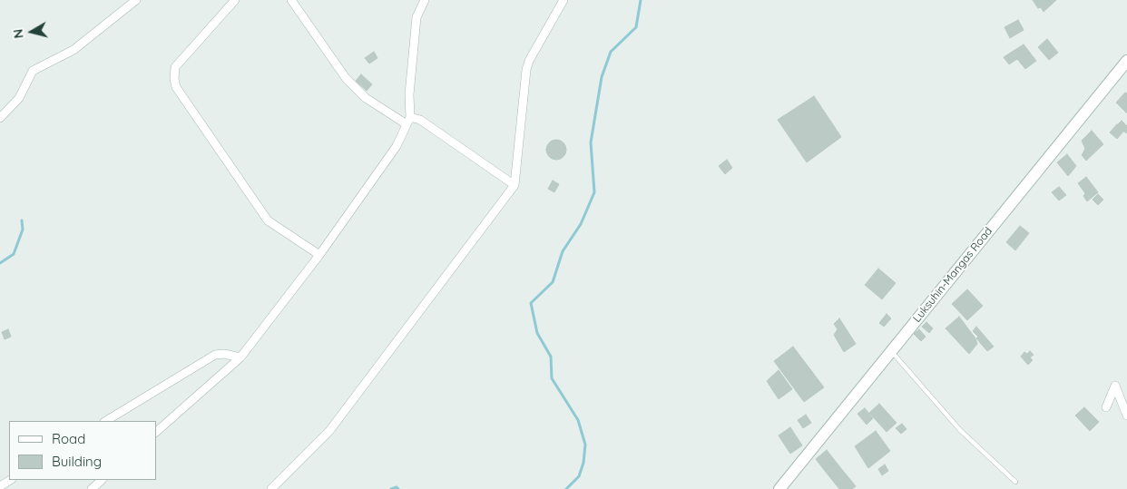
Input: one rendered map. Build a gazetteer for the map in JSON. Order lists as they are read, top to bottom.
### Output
{
  "streets": {
    "main road": ["Luksuhin-Mangas Road"]
  },
  "legend": ["Road", "Building"],
  "north": "left"
}
